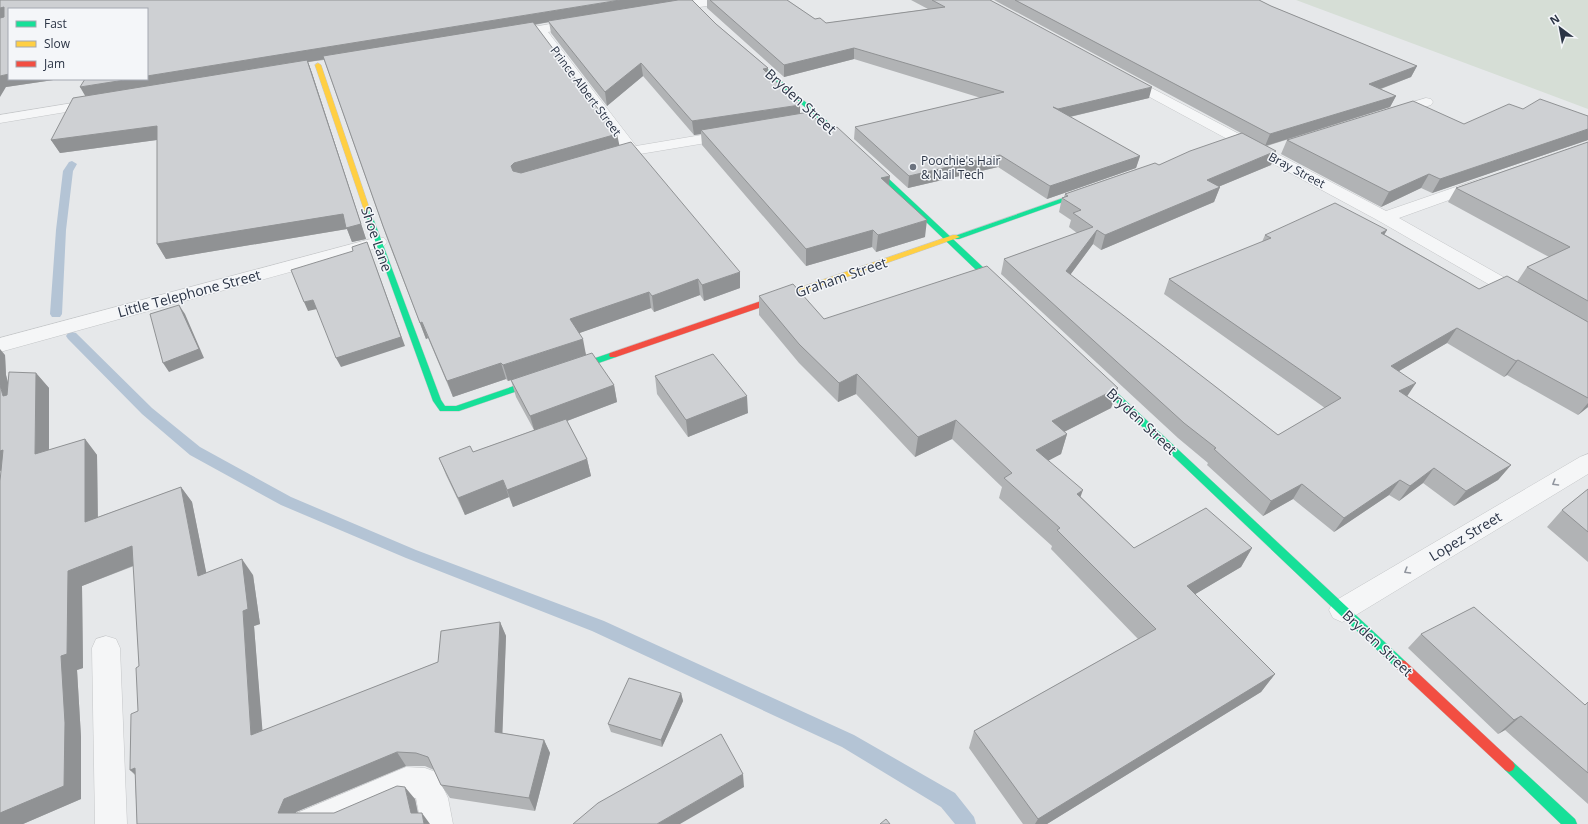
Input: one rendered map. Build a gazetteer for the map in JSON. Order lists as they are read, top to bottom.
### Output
{
  "streets": {
    "street": [
      "Prince Albert Street",
      "Bryden Street",
      "Bray Street",
      "Shoe Lane",
      "Graham Street",
      "Little Telephone Street",
      "Lopez Street"
    ]
  },
  "crossings": [
    ["Bryden Street", "Graham Street"],
    ["Bryden Street", "Lopez Street"],
    ["Shoe Lane", "Graham Street"],
    ["Shoe Lane", "Little Telephone Street"]
  ],
  "one_way": ["Lopez Street"],
  "places": ["Poochie's Hair & Nail Tech"],
  "legend": ["Fast", "Slow", "Jam"],
  "north": "top left"
}
